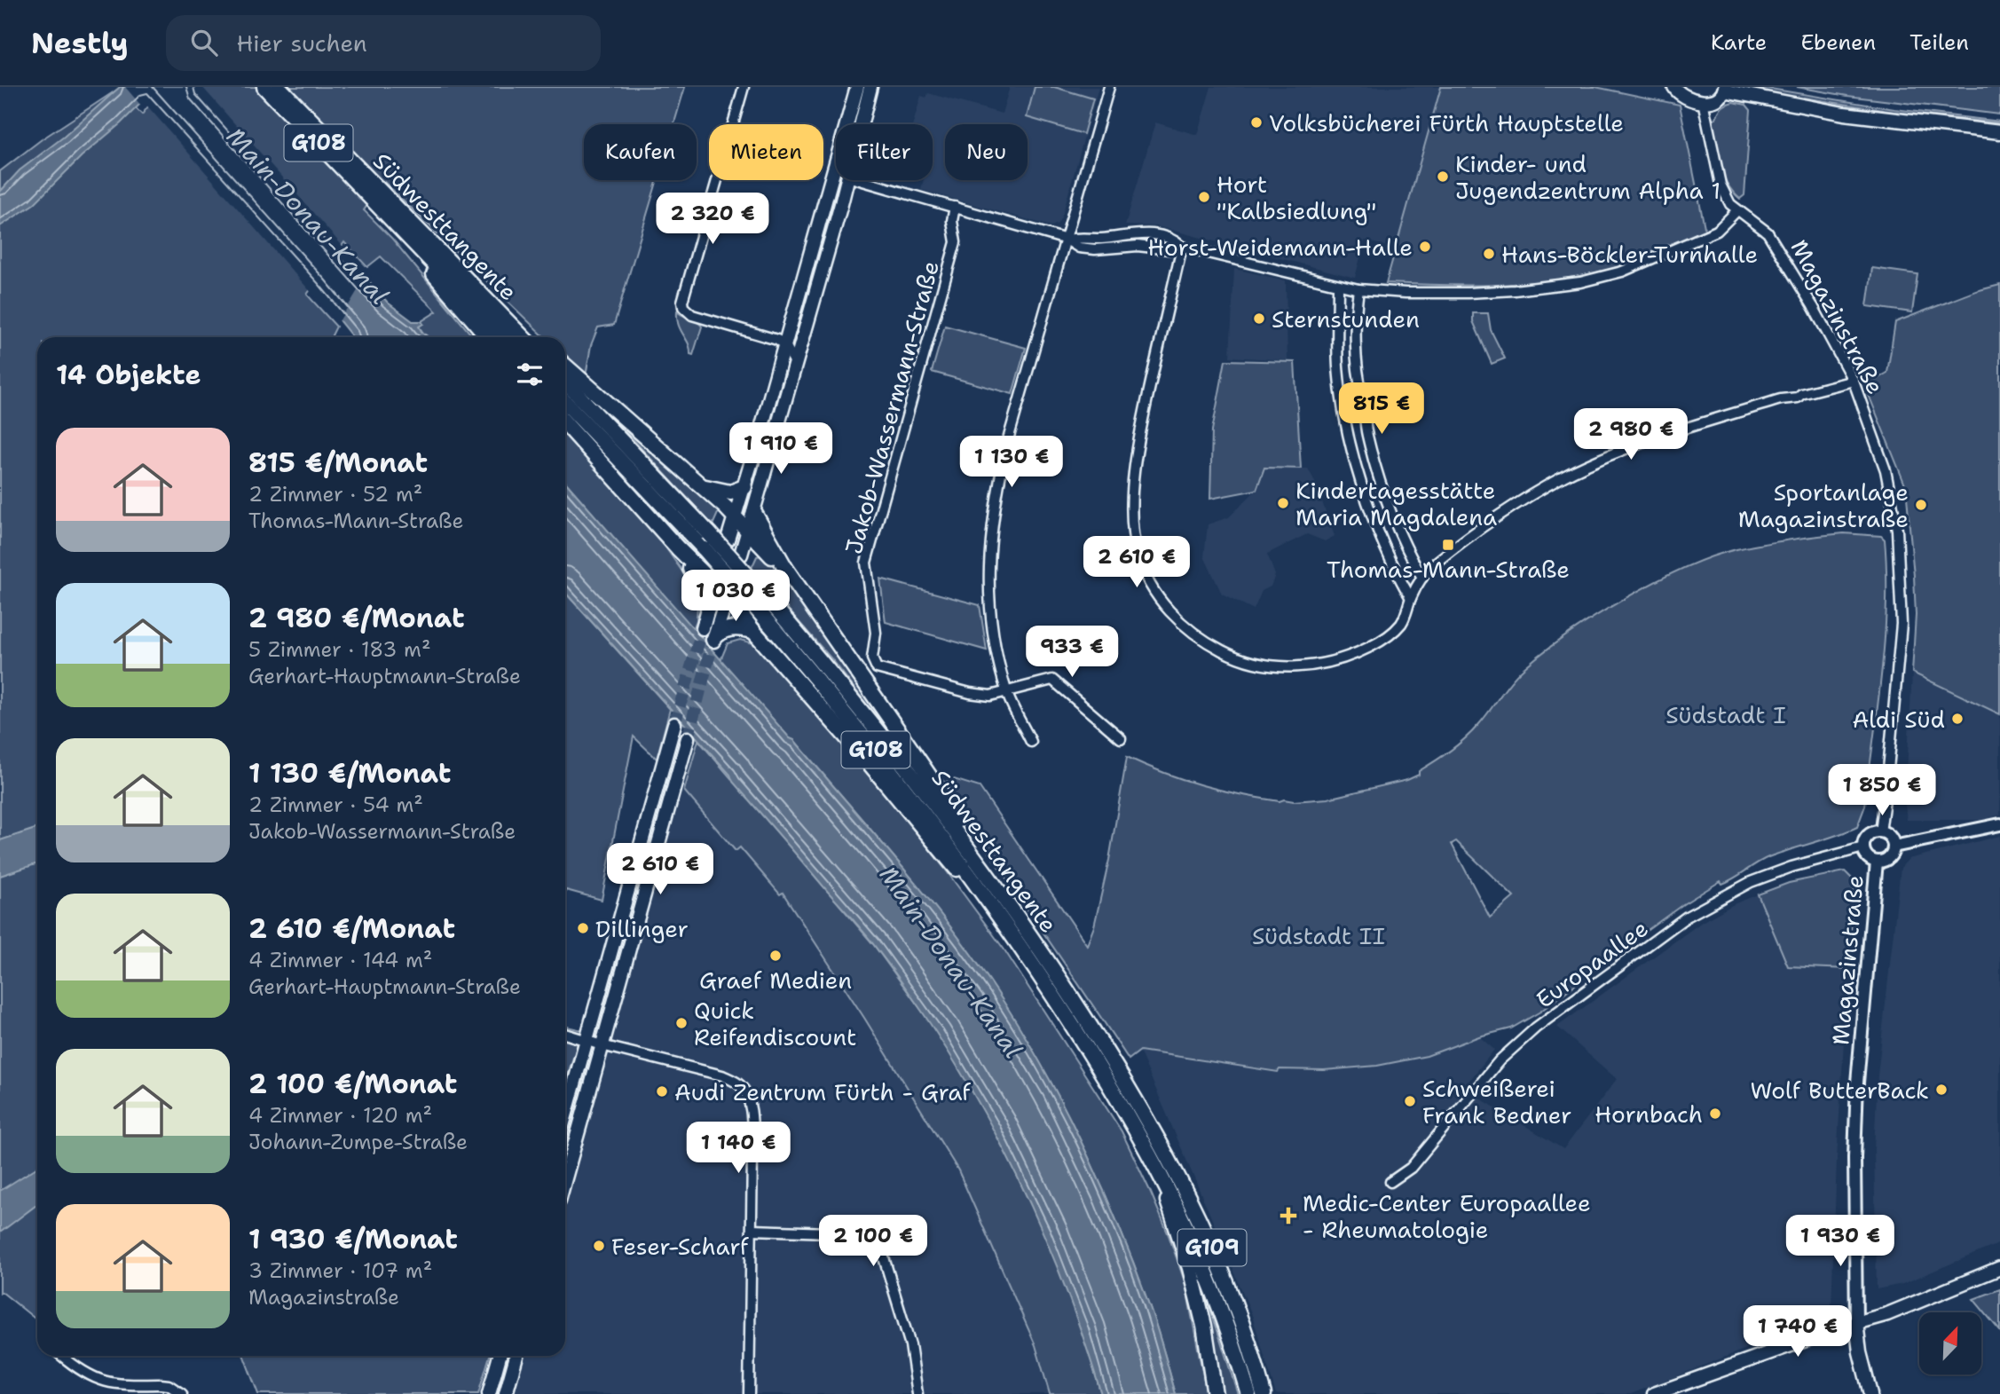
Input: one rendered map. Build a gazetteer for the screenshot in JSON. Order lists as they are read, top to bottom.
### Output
{
  "streets": {
    "highway": ["G108", "Südwesttangente", "G109"],
    "street": ["Magazinstraße", "Jakob-Wassermann-Straße", "Europaallee"]
  },
  "crossings": [
    ["Magazinstraße", "Europaallee"]
  ],
  "water": ["Main-Donau-Kanal"],
  "parks": ["Südstadt I", "Südstadt II"],
  "places": {
    "other": [
      "Volksbücherei Fürth Hauptstelle",
      "Kinder- und Jugendzentrum Alpha 1",
      "Hort \"Kalbsiedlung\"",
      "Horst-Weidemann-Halle",
      "Hans-Böckler-Turnhalle",
      "Sternstunden",
      "Kindertagesstätte Maria Magdalena",
      "Sportanlage Magazinstraße",
      "Aldi Süd",
      "Dillinger",
      "Graef Medien",
      "Quick Reifendiscount",
      "Wolf ButterBack",
      "Audi Zentrum Fürth - Graf",
      "Schweißerei Frank Bedner",
      "Hornbach",
      "Feser-Scharf"
    ],
    "transit": ["Thomas-Mann-Straße"],
    "health": ["Medic-Center Europaallee - Rheumatologie"]
  },
  "north": "top right",
  "page": {
    "header": "Nestly",
    "search": "Hier suchen",
    "nav": ["Karte", "Ebenen", "Teilen"],
    "chip": [
      "Kaufen",
      "Mieten",
      "Filter",
      "Neu"
    ],
    "price": [
      "2 320 €",
      "815 €",
      "2 980 €",
      "1 910 €",
      "1 130 €",
      "2 610 €",
      "1 030 €",
      "933 €",
      "1 850 €",
      "2 610 €",
      "1 140 €",
      "2 100 €",
      "1 930 €",
      "1 740 €"
    ],
    "heading": "14 Objekte",
    "list": [
      {
        "name": "815 €/Monat",
        "note": "2 Zimmer · 52 m² · Thomas-Mann-Straße"
      },
      {
        "name": "2 980 €/Monat",
        "note": "5 Zimmer · 183 m² · Gerhart-Hauptmann-Straße"
      },
      {
        "name": "1 130 €/Monat",
        "note": "2 Zimmer · 54 m² · Jakob-Wassermann-Straße"
      },
      {
        "name": "2 610 €/Monat",
        "note": "4 Zimmer · 144 m² · Gerhart-Hauptmann-Straße"
      },
      {
        "name": "2 100 €/Monat",
        "note": "4 Zimmer · 120 m² · Johann-Zumpe-Straße"
      },
      {
        "name": "1 930 €/Monat",
        "note": "3 Zimmer · 107 m² · Magazinstraße"
      }
    ]
  }
}
